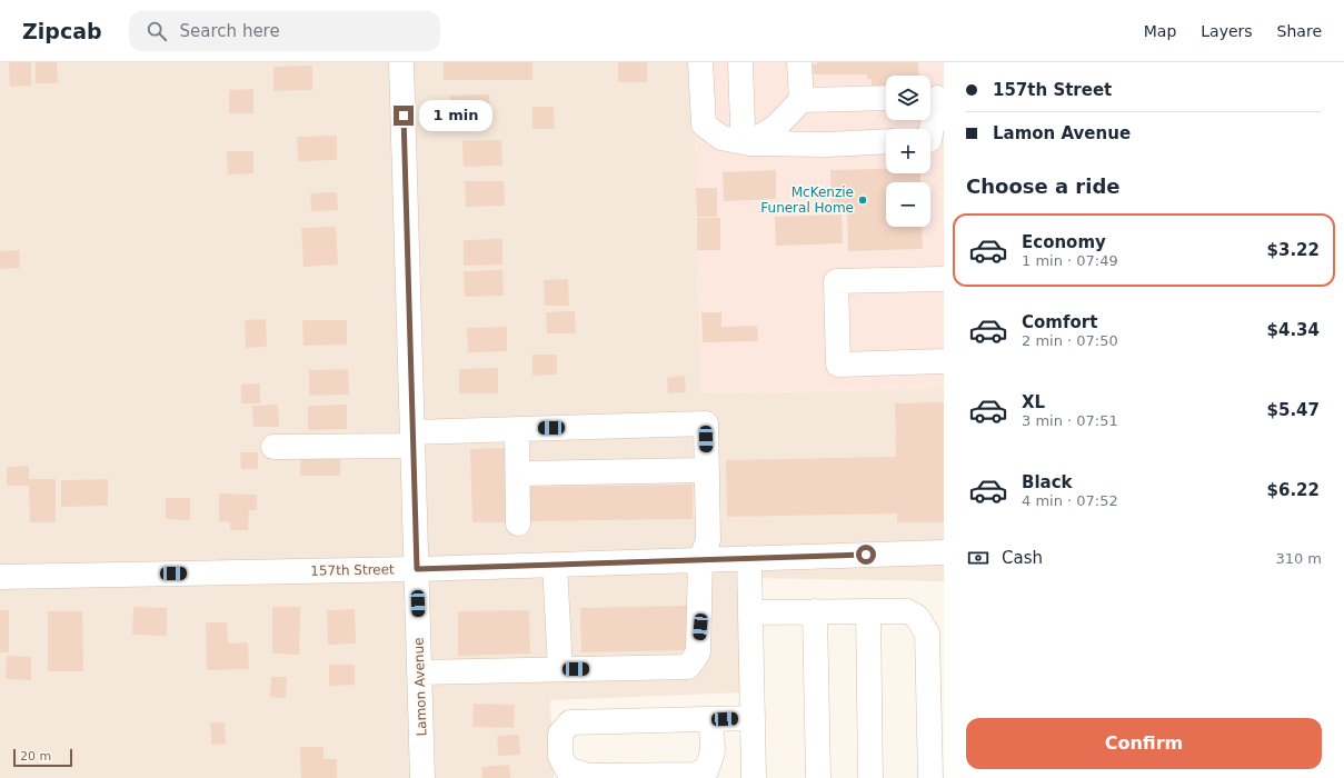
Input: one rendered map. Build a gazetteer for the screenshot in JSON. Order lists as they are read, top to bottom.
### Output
{
  "streets": {
    "street": ["157th Street", "Lamon Avenue"]
  },
  "crossings": [
    ["157th Street", "Lamon Avenue"]
  ],
  "places": ["McKenzie Funeral Home"],
  "scale_bar": "20 m",
  "page": {
    "header": "Zipcab",
    "search": "Search here",
    "nav": ["Map", "Layers", "Share"],
    "banner": ["157th Street", "Lamon Avenue"],
    "map_buttons": ["+", "−"],
    "bubble": "1 min",
    "heading": "Choose a ride",
    "list": [
      {
        "name": "Economy",
        "note": "1 min · 07:49",
        "value": "$3.22"
      },
      {
        "name": "Comfort",
        "note": "2 min · 07:50",
        "value": "$4.34"
      },
      {
        "name": "XL",
        "note": "3 min · 07:51",
        "value": "$5.47"
      },
      {
        "name": "Black",
        "note": "4 min · 07:52",
        "value": "$6.22"
      }
    ],
    "pay": ["Cash", "310 m"],
    "buttons": "Confirm",
    "scale": "20 m"
  }
}
